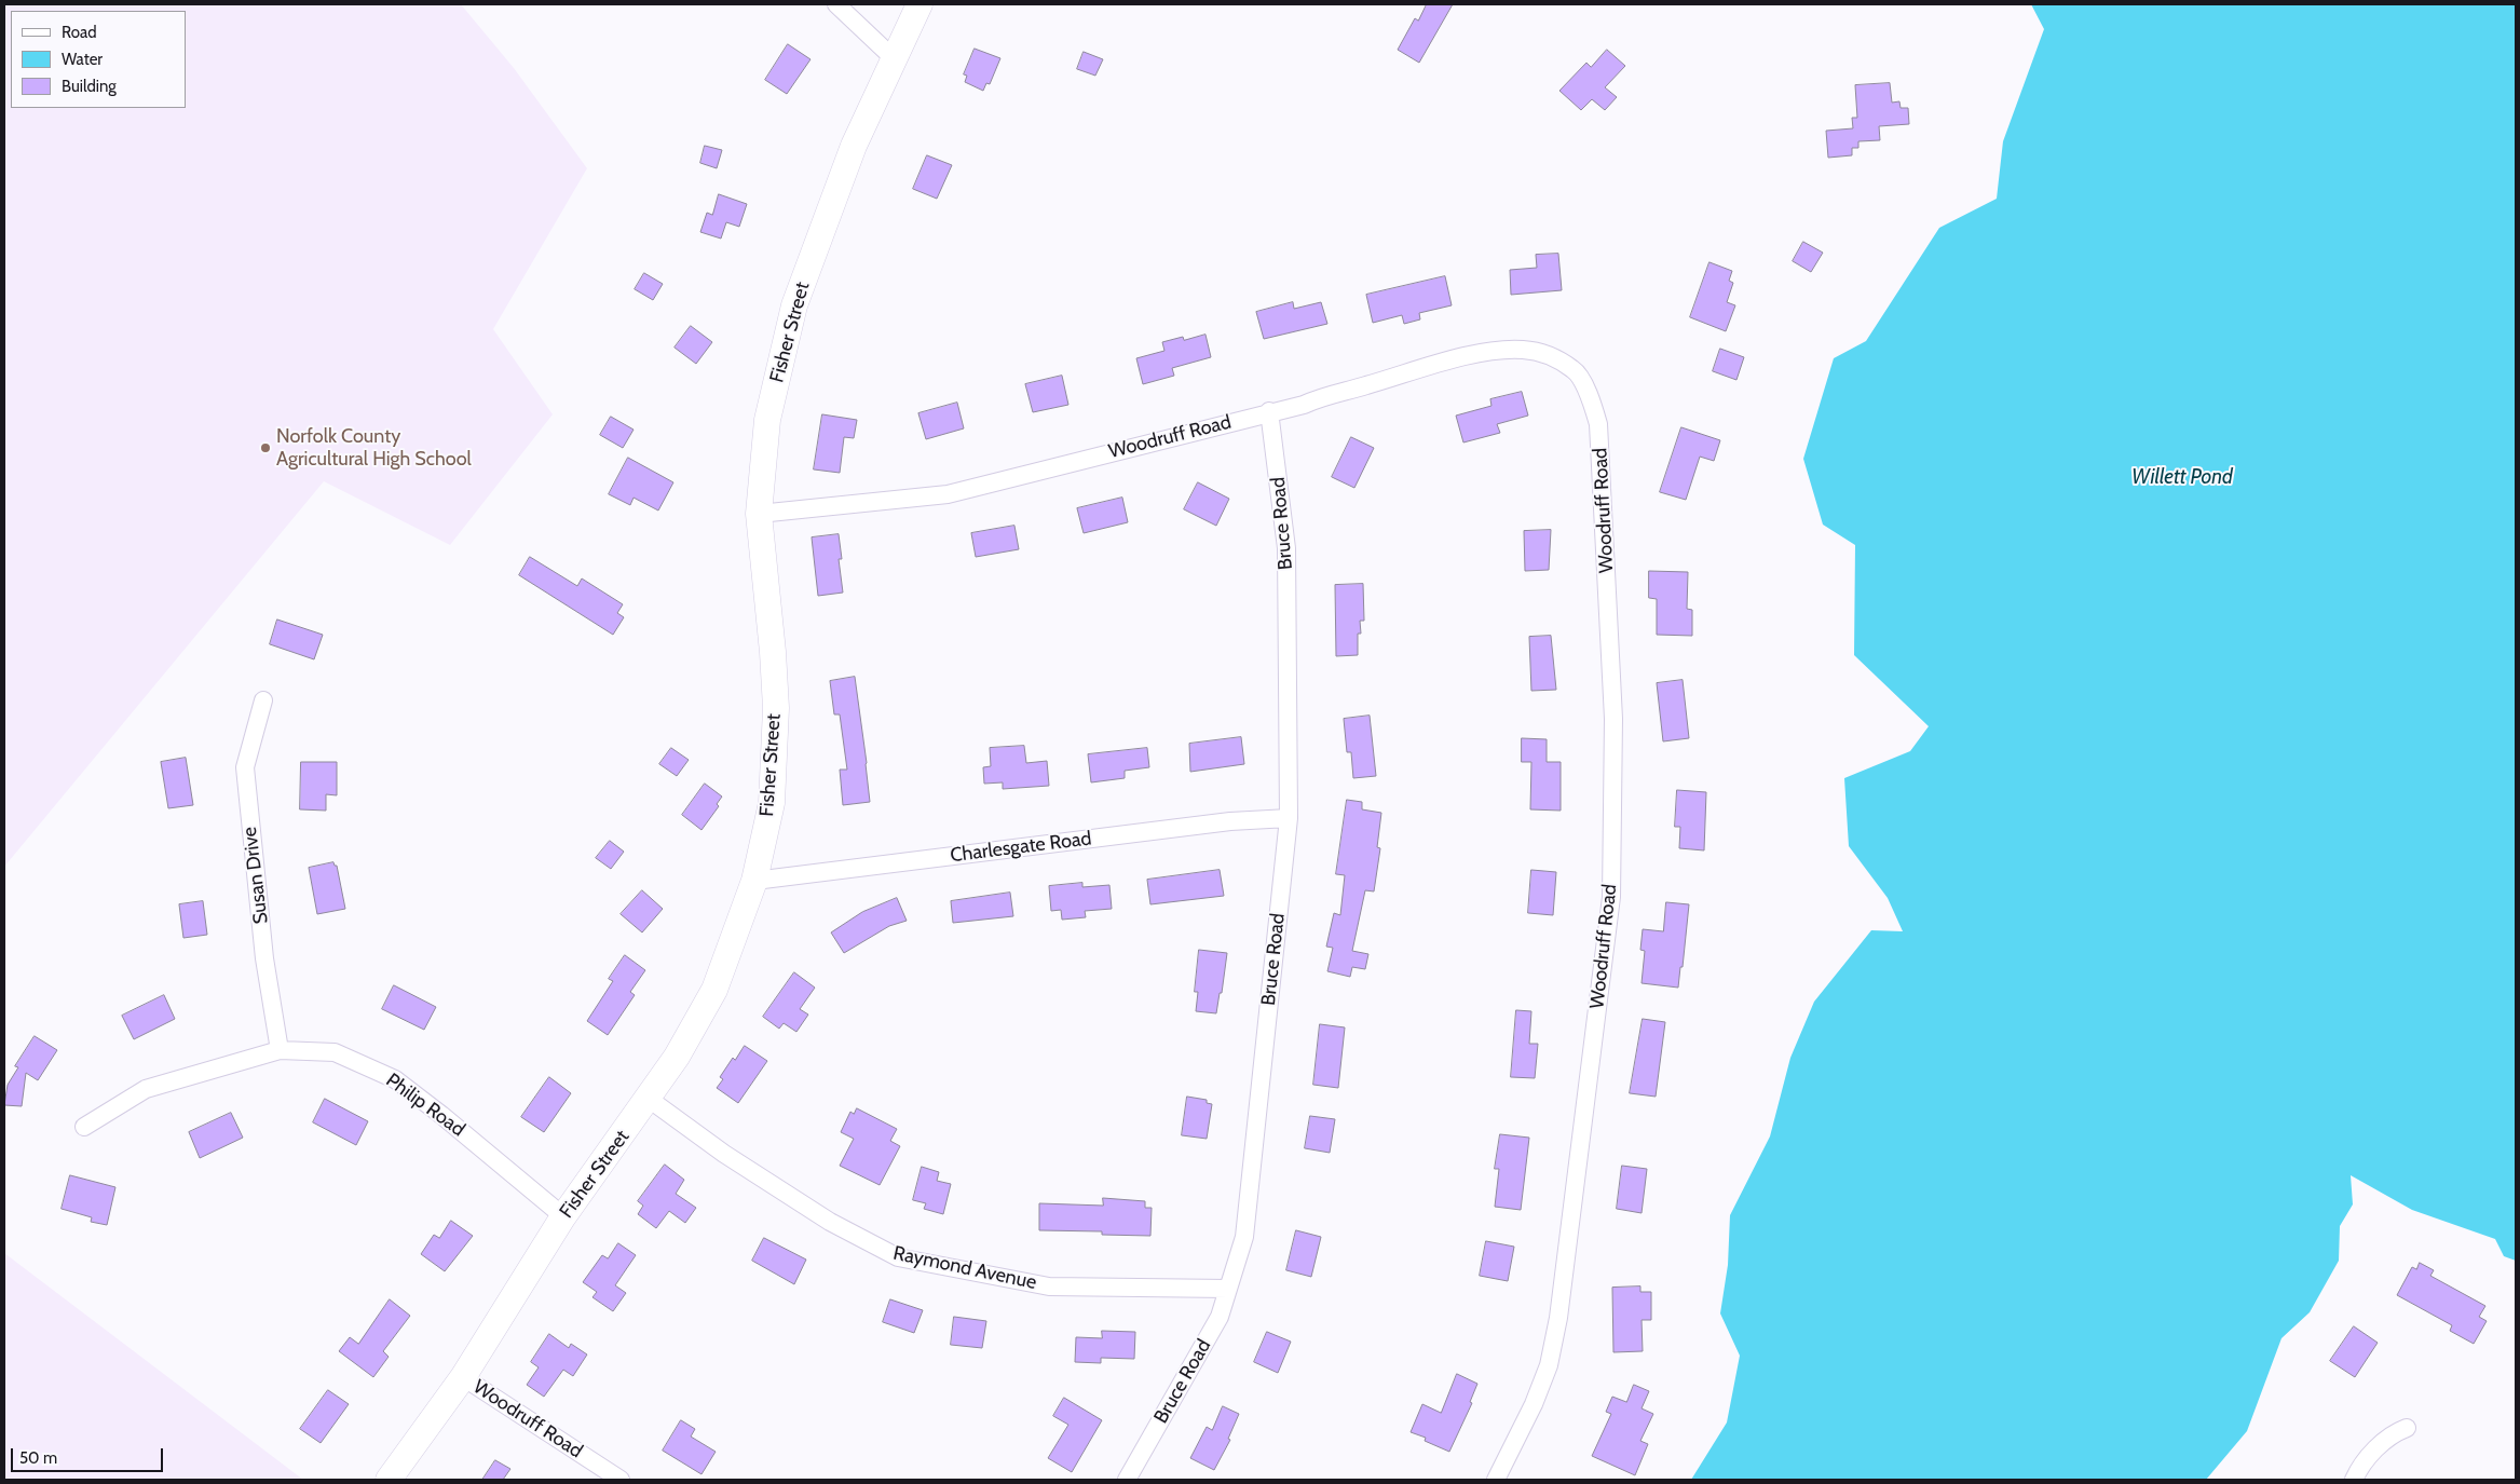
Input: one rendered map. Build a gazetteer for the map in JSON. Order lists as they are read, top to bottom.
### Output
{
  "streets": {
    "main road": ["Fisher Street"],
    "street": [
      "Woodruff Road",
      "Bruce Road",
      "Charlesgate Road",
      "Susan Drive",
      "Philip Road",
      "Raymond Avenue"
    ]
  },
  "crossings": [
    ["Fisher Street", "Woodruff Road"],
    ["Fisher Street", "Charlesgate Road"],
    ["Fisher Street", "Philip Road"],
    ["Fisher Street", "Raymond Avenue"],
    ["Woodruff Road", "Bruce Road"],
    ["Bruce Road", "Charlesgate Road"],
    ["Bruce Road", "Raymond Avenue"],
    ["Susan Drive", "Philip Road"]
  ],
  "water": ["Willett Pond"],
  "places": ["Norfolk County Agricultural High School"],
  "legend": ["Road", "Water", "Building"],
  "scale_bar": "50 m"
}
